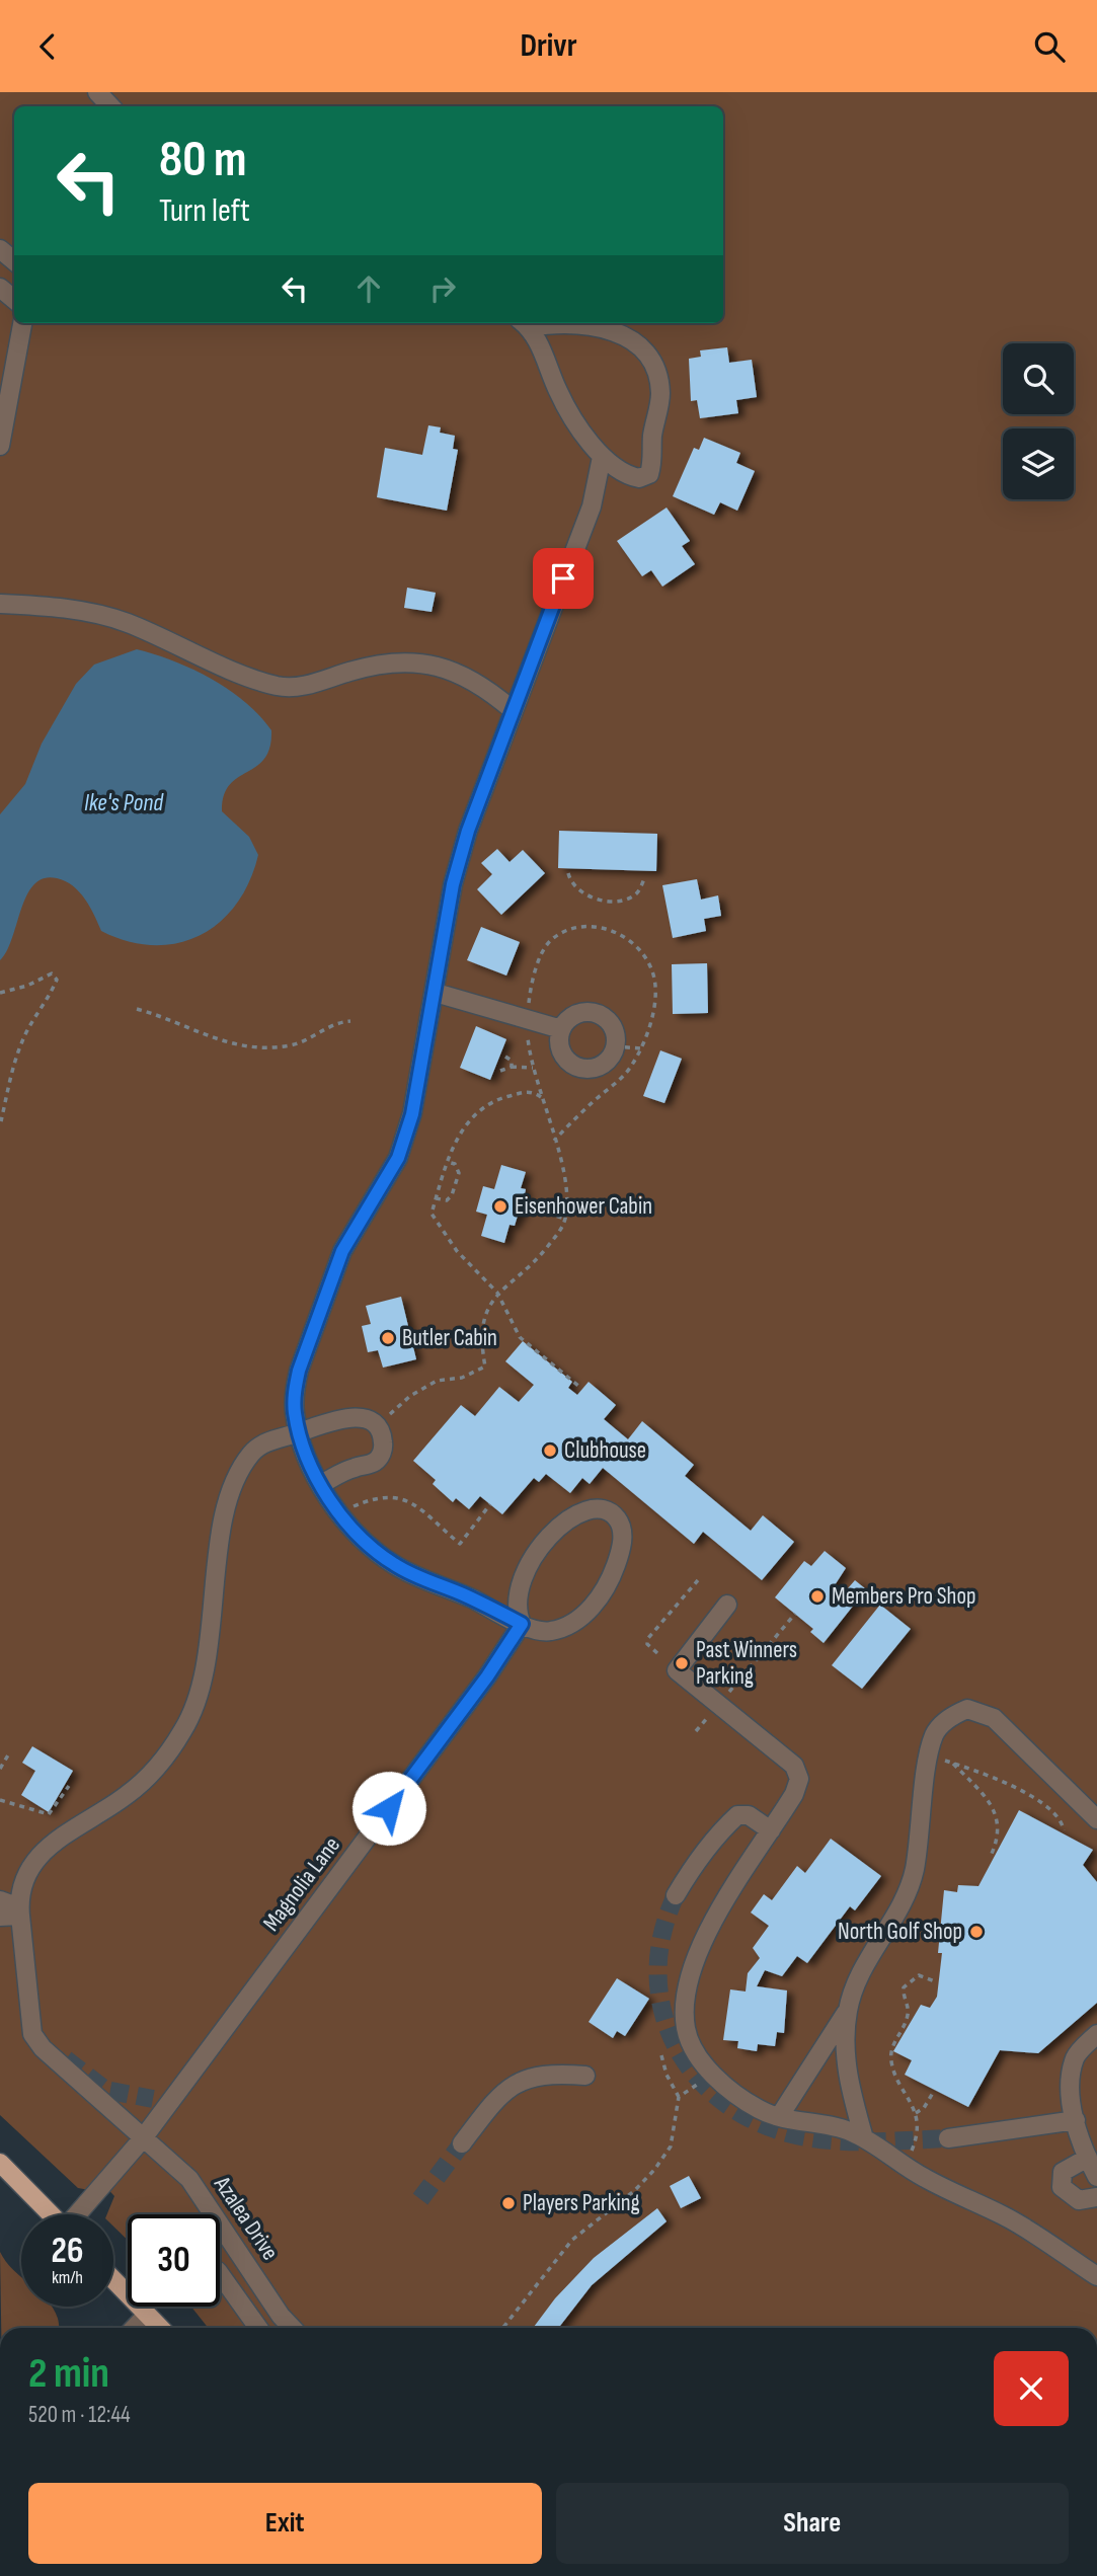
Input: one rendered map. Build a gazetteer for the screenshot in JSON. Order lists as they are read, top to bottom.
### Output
{
  "streets": {
    "street": ["Magnolia Lane", "Azalea Drive"]
  },
  "crossings": [
    ["Magnolia Lane", "Azalea Drive"]
  ],
  "water": ["Ike's Pond"],
  "places": [
    "Eisenhower Cabin",
    "Butler Cabin",
    "Clubhouse",
    "Members Pro Shop",
    "Past Winners Parking",
    "North Golf Shop",
    "Players Parking"
  ],
  "page": {
    "header": "Drivr",
    "turn": ["80 m", "Turn left"],
    "speed": "26 km/h",
    "limit": "30",
    "heading": ["2 min", "520 m · 12:44"],
    "buttons": ["Exit", "Share"]
  }
}
